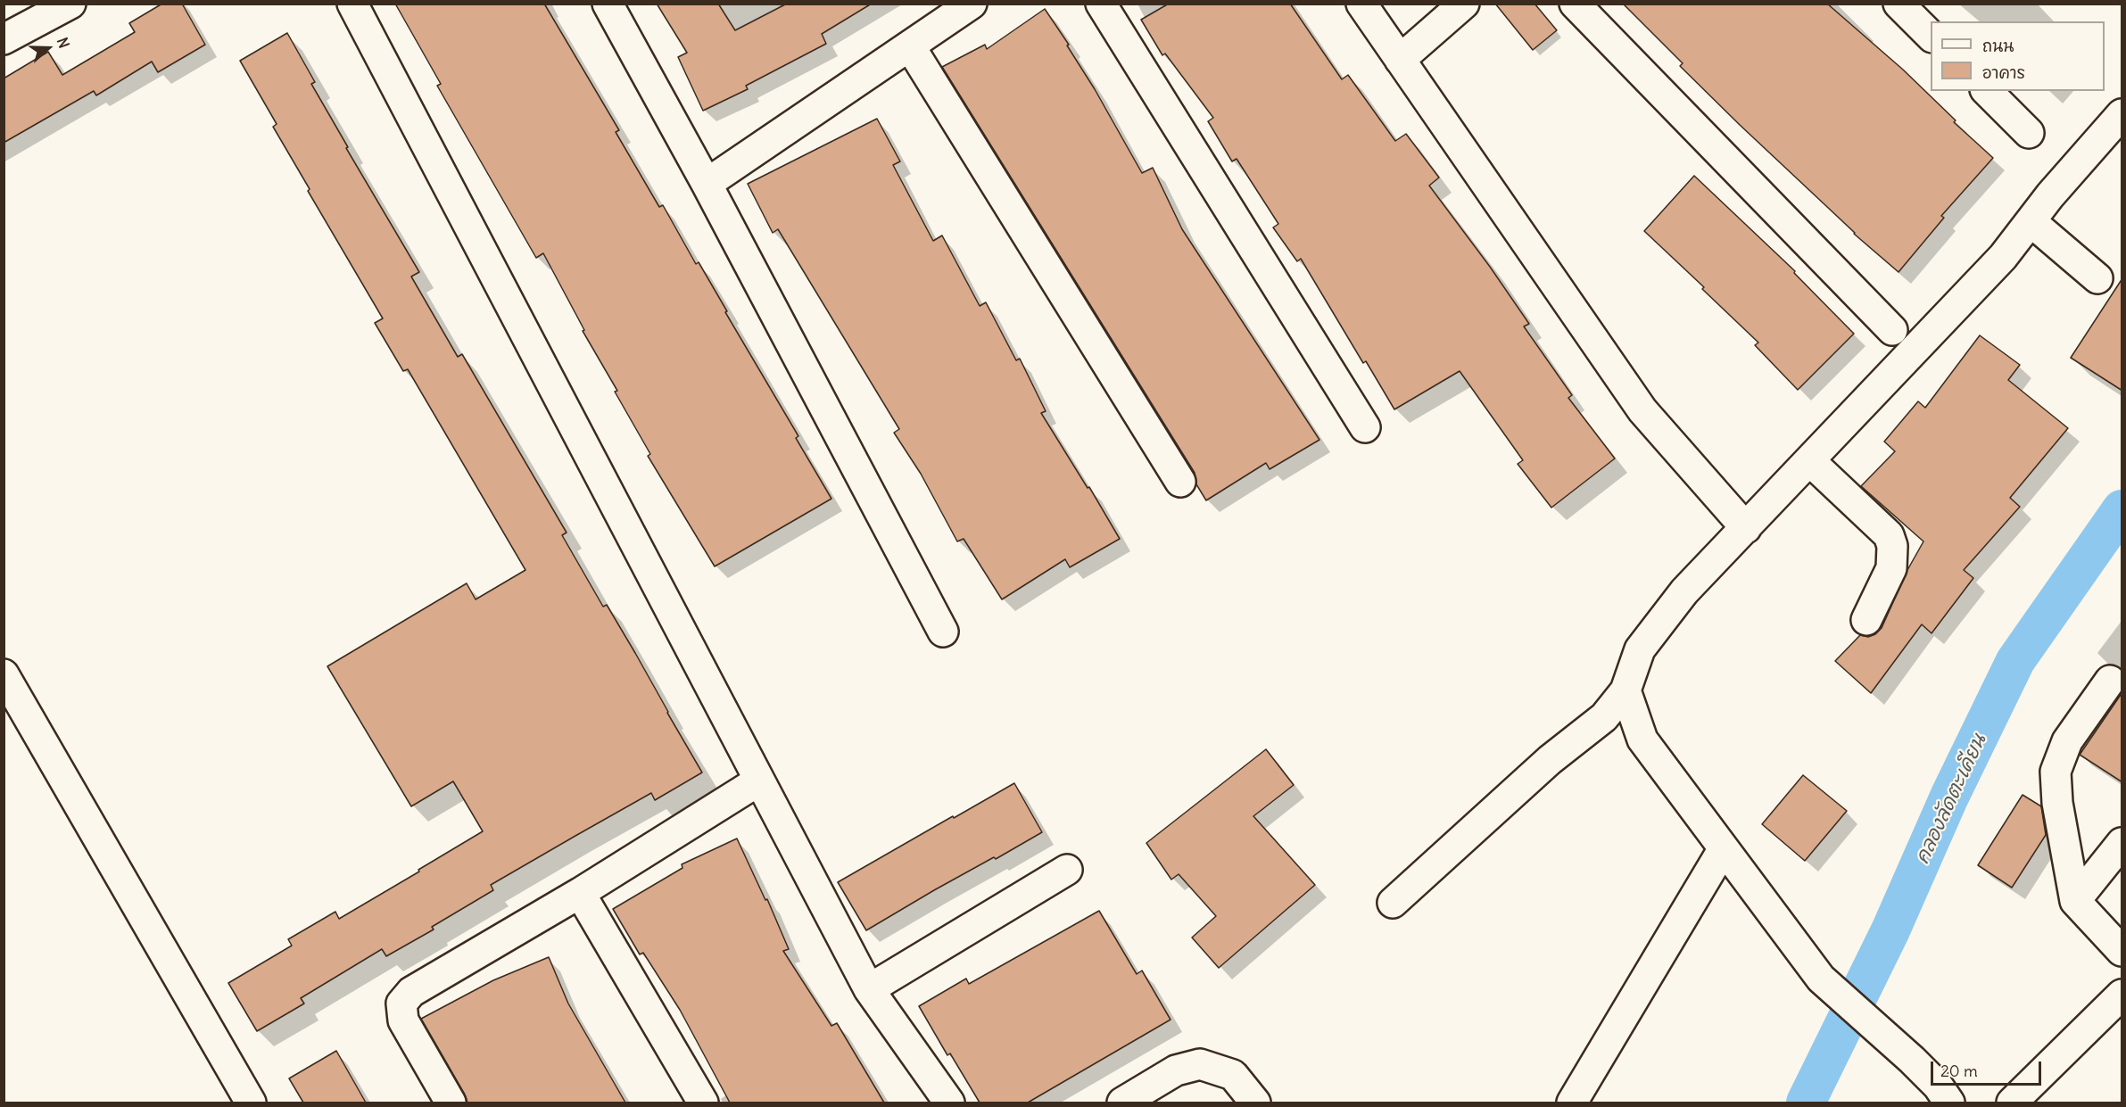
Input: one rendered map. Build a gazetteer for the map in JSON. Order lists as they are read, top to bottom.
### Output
{
  "water": ["คลองลัดตะเคียน"],
  "legend": ["ถนน", "อาคาร"],
  "scale_bar": "20 m",
  "north": "right"
}
